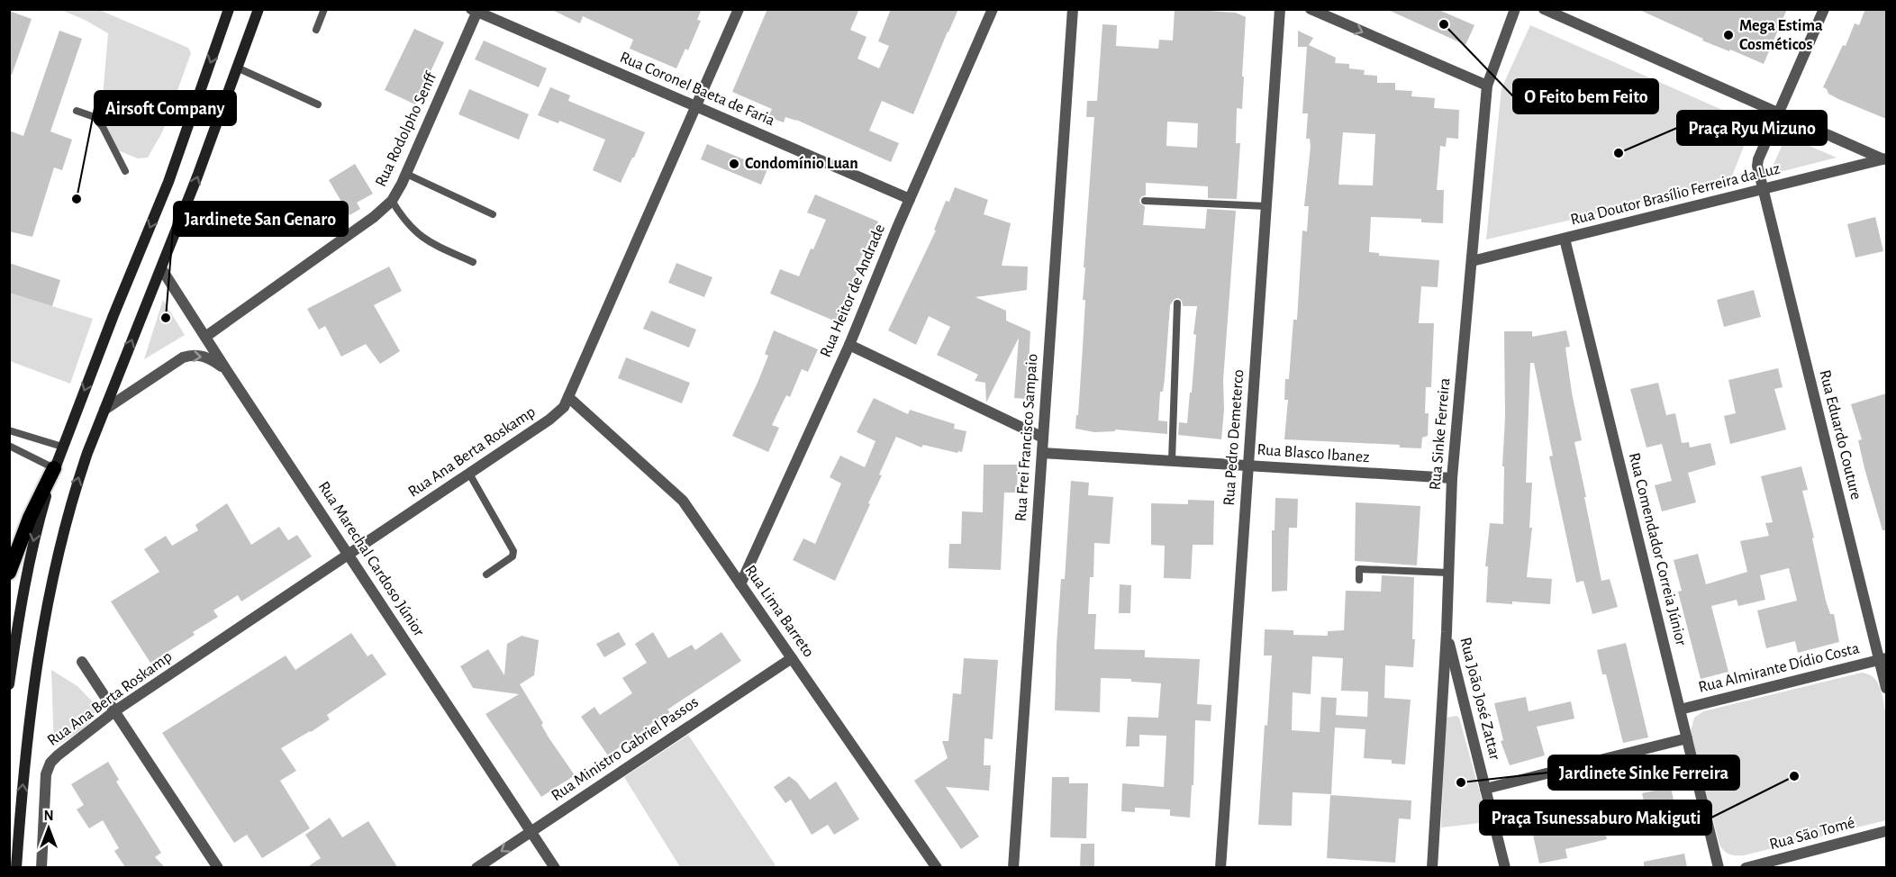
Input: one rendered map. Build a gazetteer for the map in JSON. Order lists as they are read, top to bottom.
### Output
{
  "streets": {
    "street": [
      "Rua Coronel Baeta de Faria",
      "Rua Rodolpho Senff",
      "Rua Doutor Brasílio Ferreira da Luz",
      "Rua Heitor de Andrade",
      "Rua Sinke Ferreira",
      "Rua Eduardo Couture",
      "Rua Frei Francisco Sampaio",
      "Rua Pedro Demeterco",
      "Rua Ana Berta Roskamp",
      "Rua Blasco Ibanez",
      "Rua Comendador Correia Júnior",
      "Rua Marechal Cardoso Júnior",
      "Rua Lima Barreto",
      "Rua Almirante Dídio Costa",
      "Rua João José Zattar",
      "Rua Ministro Gabriel Passos",
      "Rua São Tomé"
    ]
  },
  "crossings": [
    ["Rua Coronel Baeta de Faria", "Rua Rodolpho Senff"],
    ["Rua Coronel Baeta de Faria", "Rua Heitor de Andrade"],
    ["Rua Coronel Baeta de Faria", "Rua Ana Berta Roskamp"],
    ["Rua Rodolpho Senff", "Rua Marechal Cardoso Júnior"],
    ["Rua Doutor Brasílio Ferreira da Luz", "Rua Sinke Ferreira"],
    ["Rua Doutor Brasílio Ferreira da Luz", "Rua Eduardo Couture"],
    ["Rua Doutor Brasílio Ferreira da Luz", "Rua Comendador Correia Júnior"],
    ["Rua Heitor de Andrade", "Rua Lima Barreto"],
    ["Rua Sinke Ferreira", "Rua Blasco Ibanez"],
    ["Rua Sinke Ferreira", "Rua João José Zattar"],
    ["Rua Eduardo Couture", "Rua Almirante Dídio Costa"],
    ["Rua Frei Francisco Sampaio", "Rua Blasco Ibanez"],
    ["Rua Pedro Demeterco", "Rua Blasco Ibanez"],
    ["Rua Ana Berta Roskamp", "Rua Marechal Cardoso Júnior"],
    ["Rua Ana Berta Roskamp", "Rua Lima Barreto"],
    ["Rua Comendador Correia Júnior", "Rua Almirante Dídio Costa"],
    ["Rua Marechal Cardoso Júnior", "Rua Ministro Gabriel Passos"],
    ["Rua Lima Barreto", "Rua Ministro Gabriel Passos"]
  ],
  "places": [
    "O Feito bem Feito",
    "Mega Estima Cosméticos",
    "Praça Ryu Mizuno",
    "Condomínio Luan",
    "Airsoft Company",
    "Jardinete San Genaro",
    "Praça Tsunessaburo Makiguti",
    "Jardinete Sinke Ferreira"
  ],
  "north": "top"
}
